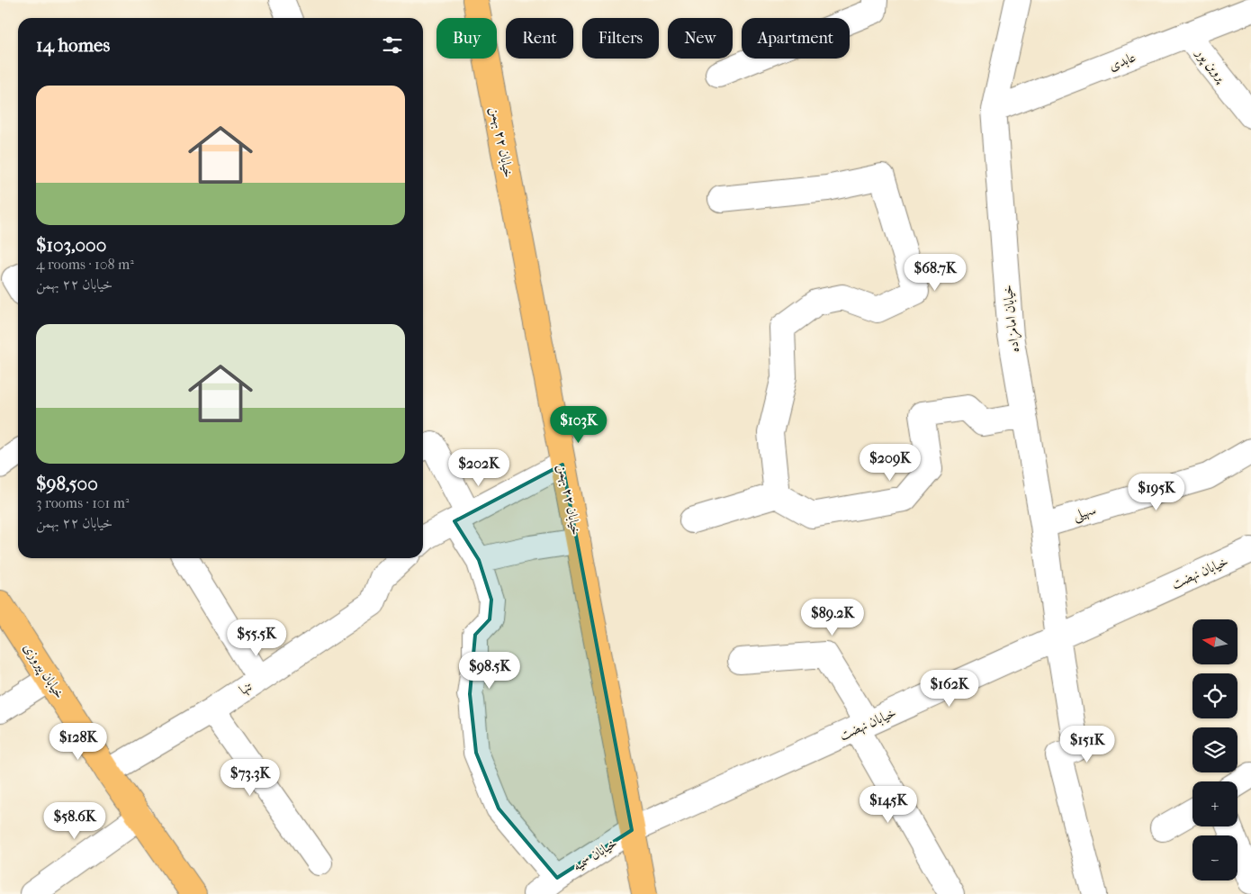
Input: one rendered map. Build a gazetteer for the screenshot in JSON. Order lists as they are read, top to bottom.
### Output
{
  "streets": {
    "main road": ["خیابان ۲۲ بهمن", "خیابان پیروزی"],
    "street": [
      "عابدی",
      "پروین پور",
      "خیابان امامزاده",
      "سهیلی",
      "خیابان نهضت",
      "تنها",
      "خیابان سمیه"
    ]
  },
  "crossings": [
    ["عابدی", "پروین پور"],
    ["عابدی", "خیابان امامزاده"],
    ["خیابان ۲۲ بهمن", "خیابان نهضت"],
    ["خیابان ۲۲ بهمن", "خیابان سمیه"],
    ["خیابان امامزاده", "سهیلی"],
    ["خیابان امامزاده", "خیابان نهضت"],
    ["خیابان نهضت", "خیابان سمیه"],
    ["خیابان پیروزی", "تنها"]
  ],
  "north": "left",
  "page": {
    "chip": [
      "Buy",
      "Rent",
      "Filters",
      "New",
      "Apartment"
    ],
    "heading": "14 homes",
    "list": [
      {
        "name": "$103,000",
        "note": "4 rooms · 108 m² · خیابان ۲۲ بهمن"
      },
      {
        "name": "$98,500",
        "note": "3 rooms · 101 m² · خیابان ۲۲ بهمن"
      }
    ],
    "price": [
      "$68.7K",
      "$103K",
      "$209K",
      "$202K",
      "$195K",
      "$89.2K",
      "$55.5K",
      "$98.5K",
      "$162K",
      "$128K",
      "$151K",
      "$73.3K",
      "$145K",
      "$58.6K"
    ],
    "map_buttons": ["+", "−"]
  }
}
